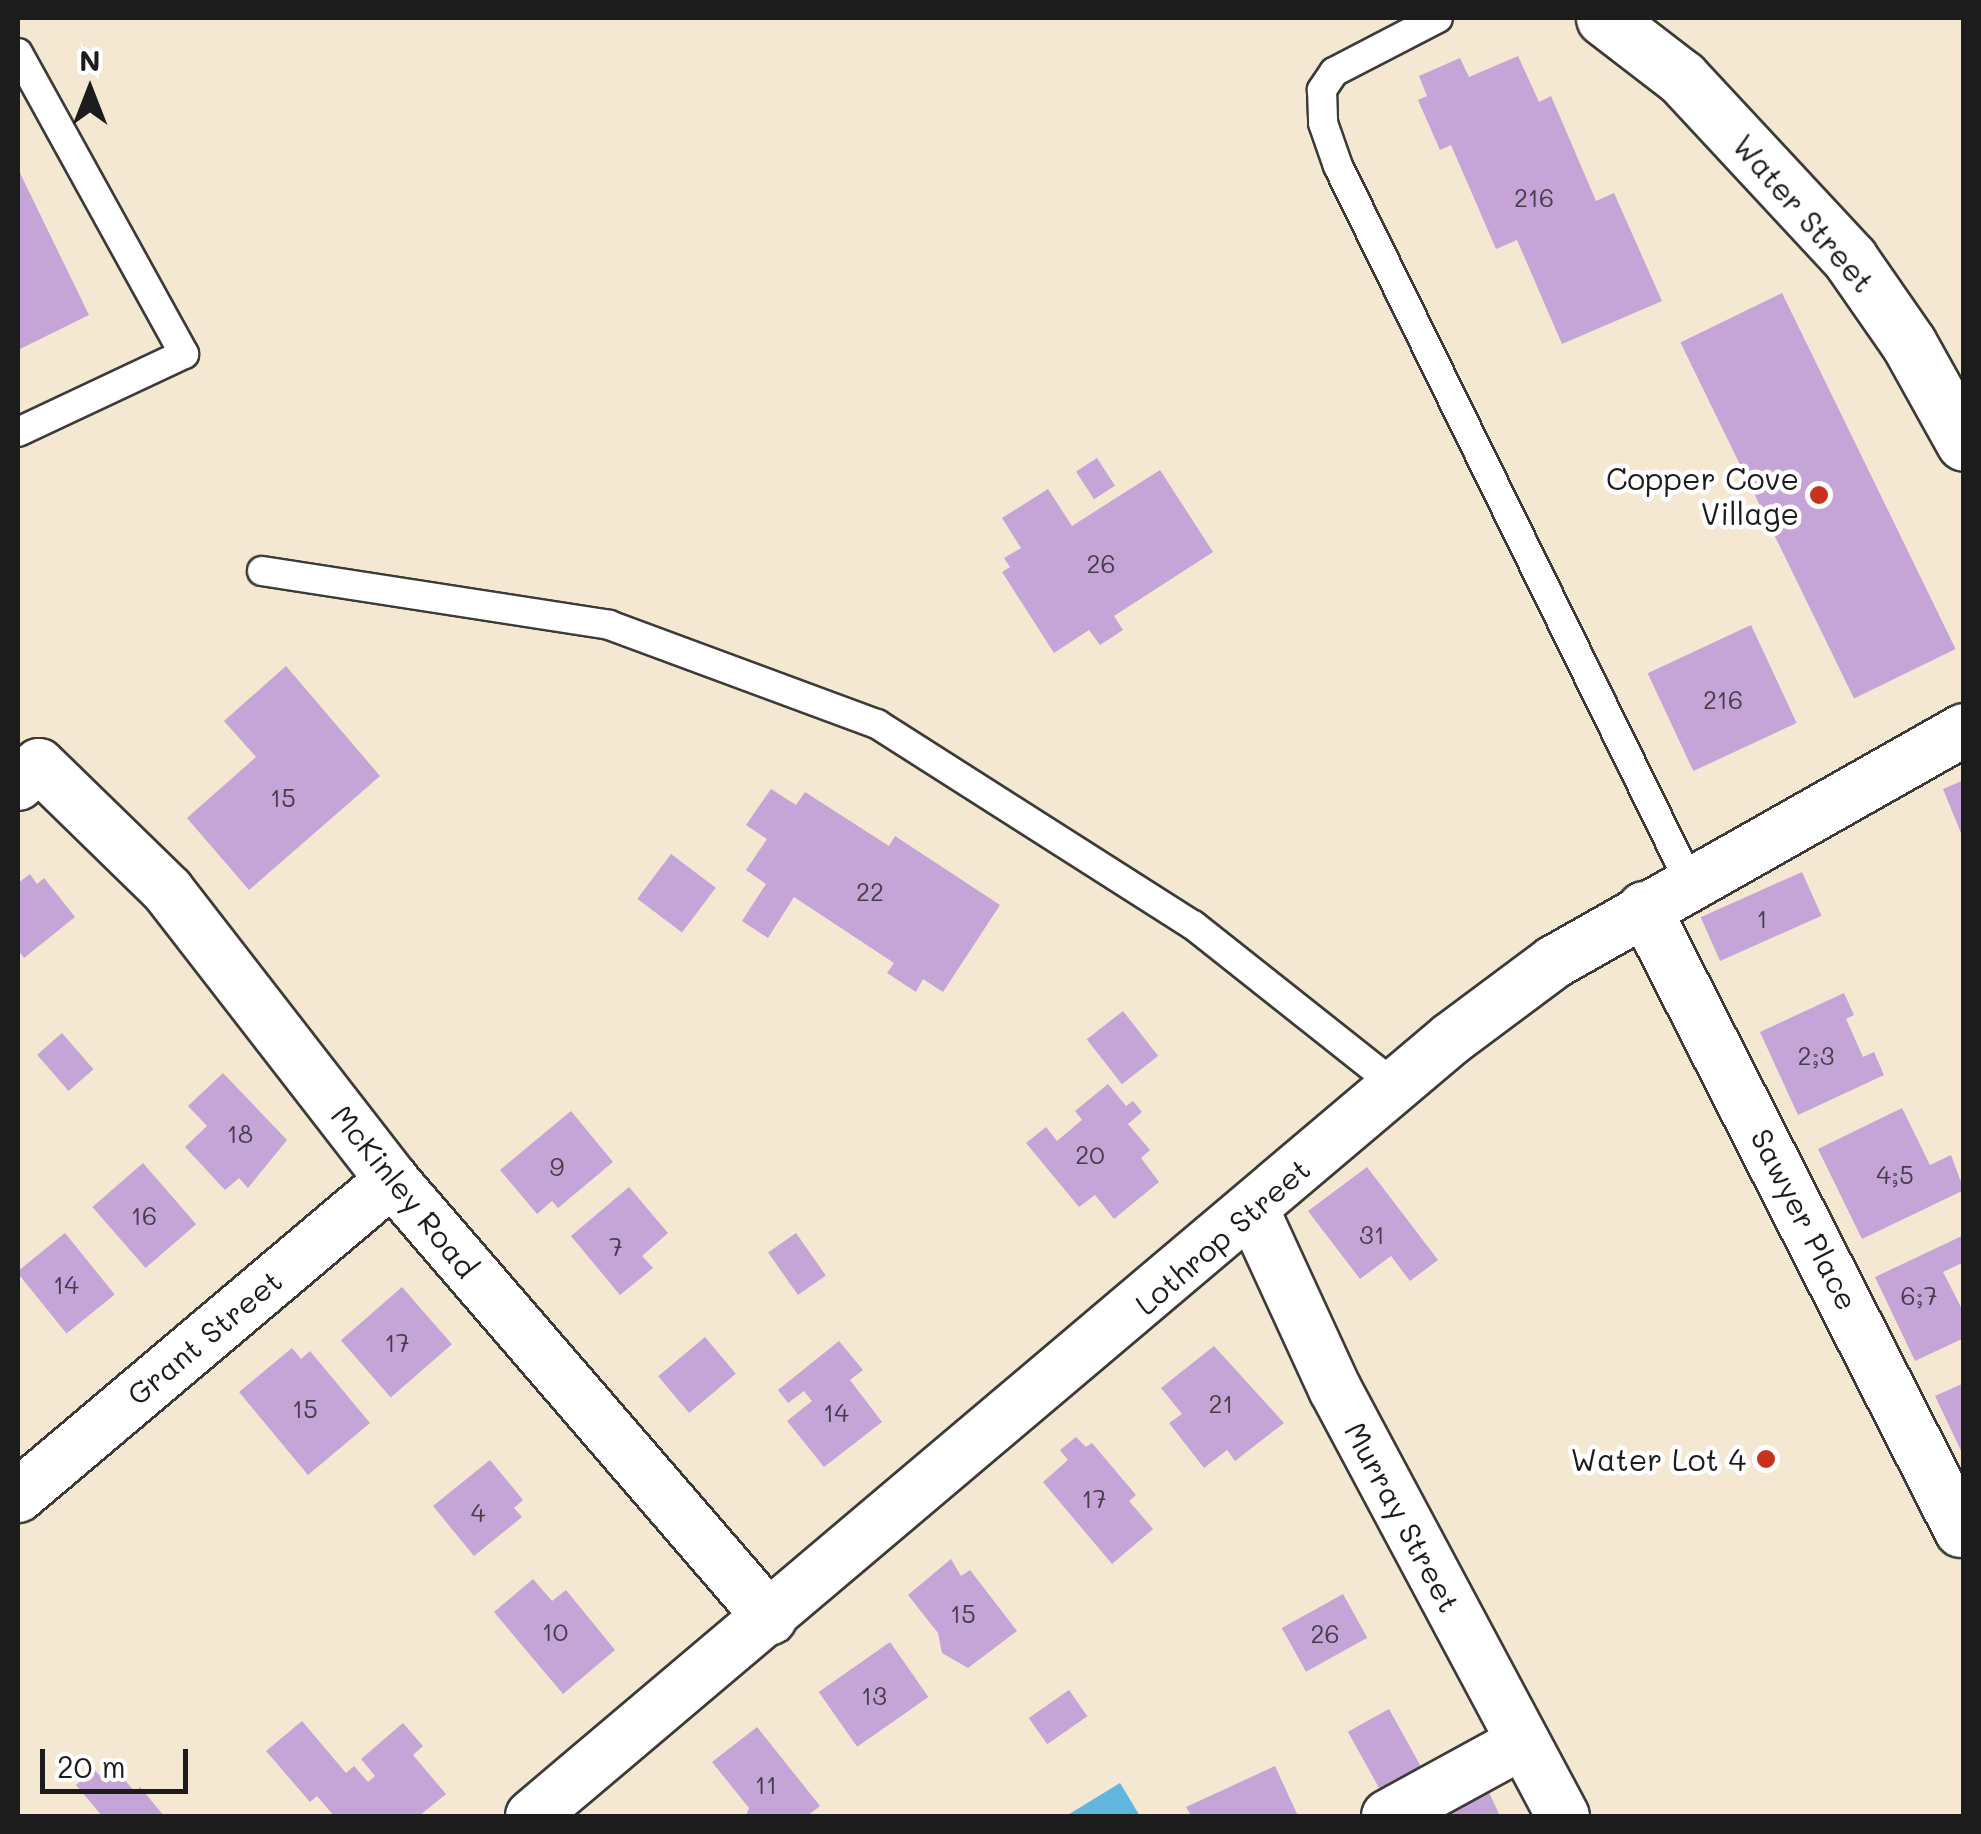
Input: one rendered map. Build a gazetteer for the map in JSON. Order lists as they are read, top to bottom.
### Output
{
  "streets": {
    "main road": ["Water Street"],
    "street": [
      "McKinley Road",
      "Sawyer Place",
      "Lothrop Street",
      "Grant Street",
      "Murray Street"
    ]
  },
  "crossings": [
    ["McKinley Road", "Lothrop Street"],
    ["McKinley Road", "Grant Street"],
    ["Sawyer Place", "Lothrop Street"],
    ["Lothrop Street", "Murray Street"]
  ],
  "places": ["Copper Cove Village", "Water Lot 4"],
  "house_numbers": [
    "216",
    "26",
    "216",
    "15",
    "22",
    "1",
    "2;3",
    "18",
    "20",
    "9",
    "4;5",
    "16",
    "31",
    "7",
    "14",
    "6;7",
    "17",
    "21",
    "15",
    "14",
    "17",
    "4",
    "15",
    "10",
    "26",
    "13",
    "11"
  ],
  "scale_bar": "20 m",
  "north": "top"
}
